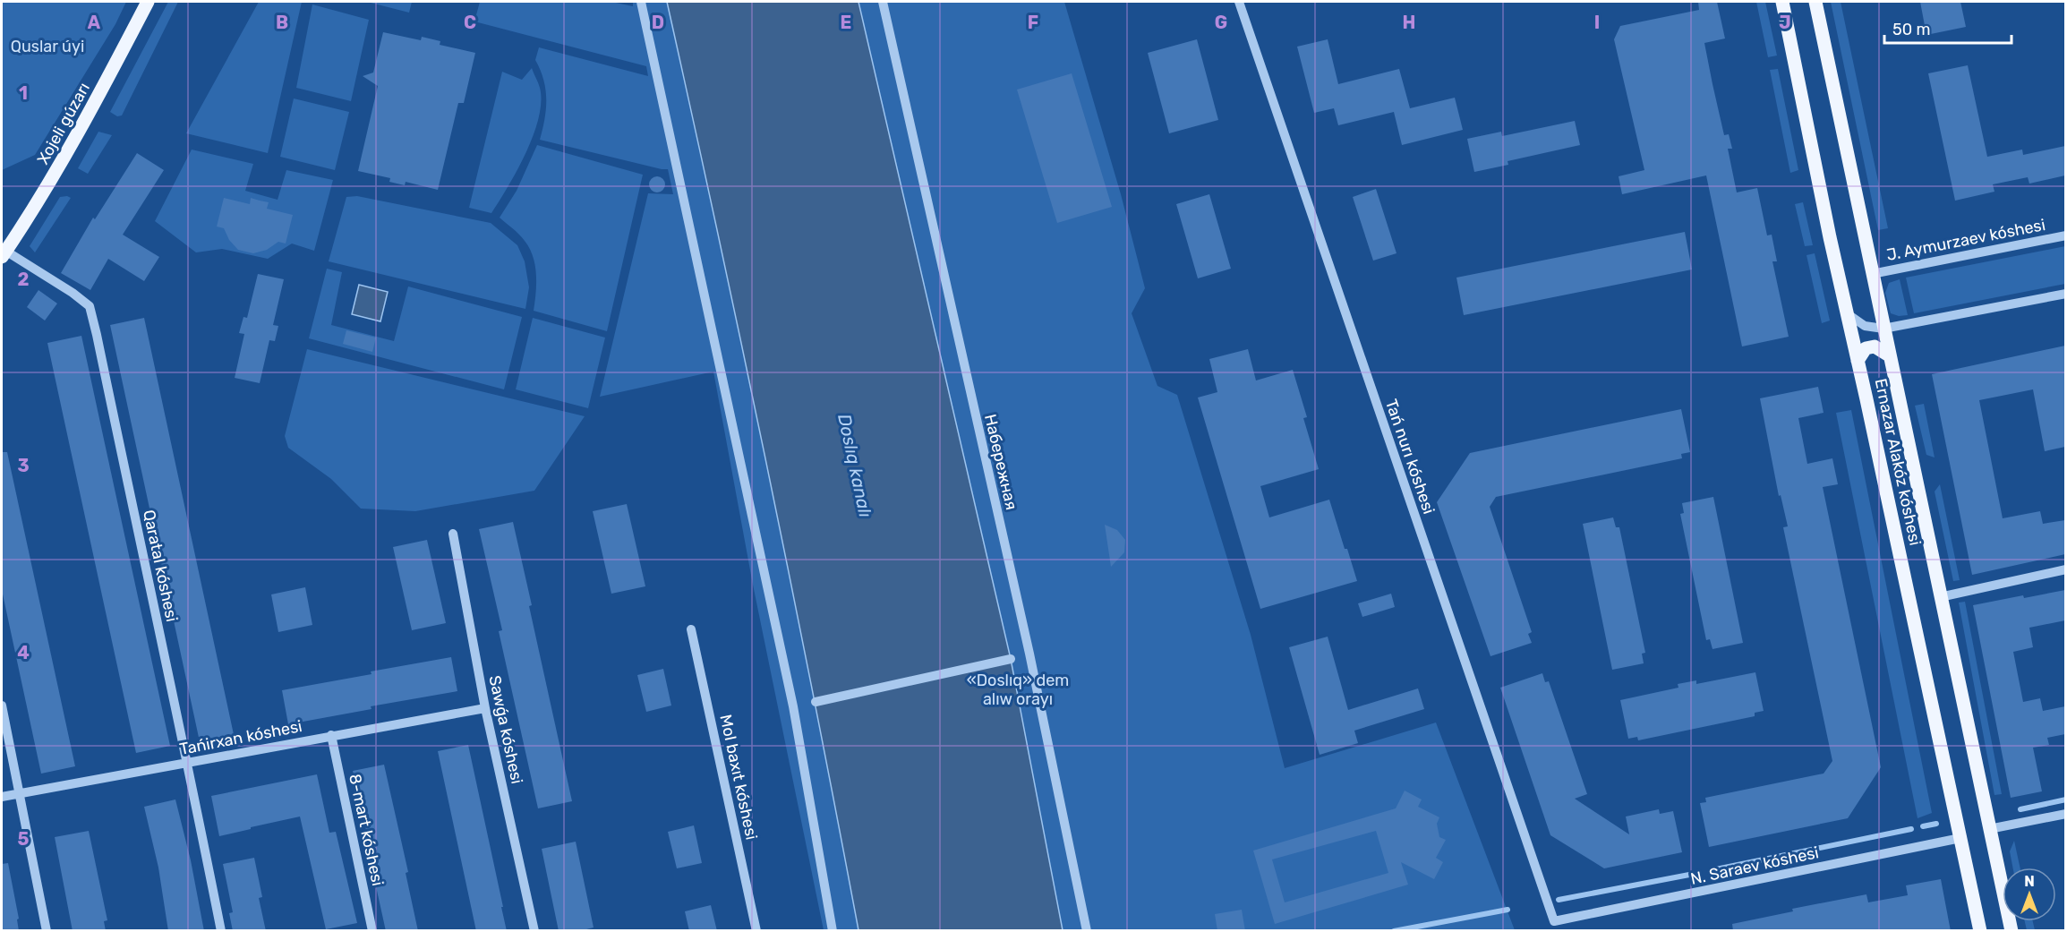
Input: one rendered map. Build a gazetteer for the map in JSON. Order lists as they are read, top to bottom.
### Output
{
  "streets": {
    "main road": ["Xojeli gúzarı", "Ernazar Alakóz kóshesi"],
    "street": [
      "J. Aymurzaev kóshesi",
      "Tań nurı kóshesi",
      "Набережная",
      "Qaratal kóshesi",
      "Sawǵa kóshesi",
      "Tańirxan kóshesi",
      "Mol baxıt kóshesi",
      "8-mart kóshesi",
      "N. Saraev kóshesi"
    ]
  },
  "crossings": [
    ["Xojeli gúzarı", "Qaratal kóshesi"],
    ["J. Aymurzaev kóshesi", "Ernazar Alakóz kóshesi"],
    ["Tań nurı kóshesi", "N. Saraev kóshesi"],
    ["Ernazar Alakóz kóshesi", "N. Saraev kóshesi"],
    ["Qaratal kóshesi", "Tańirxan kóshesi"],
    ["Sawǵa kóshesi", "Tańirxan kóshesi"],
    ["Tańirxan kóshesi", "8-mart kóshesi"]
  ],
  "water": ["Doslıq kanalı"],
  "parks": ["Quslar úyi", "«Doslıq» dem alıw orayı"],
  "scale_bar": "50 m",
  "north": "top",
  "grid": {
    "columns": [
      "A",
      "B",
      "C",
      "D",
      "E",
      "F",
      "G",
      "H",
      "I",
      "J"
    ],
    "rows": [
      "1",
      "2",
      "3",
      "4",
      "5"
    ]
  }
}
